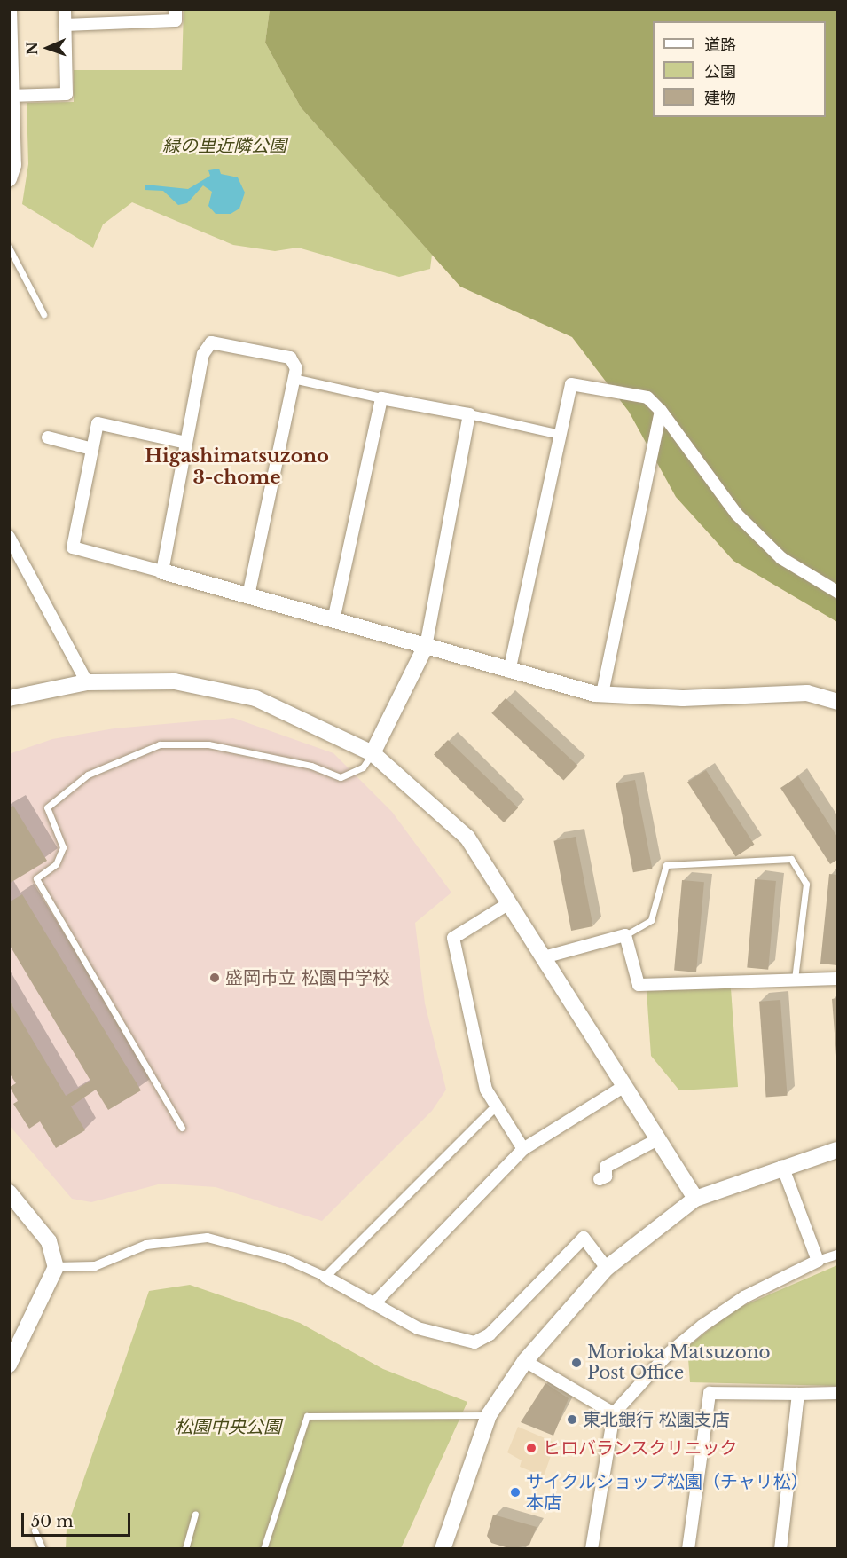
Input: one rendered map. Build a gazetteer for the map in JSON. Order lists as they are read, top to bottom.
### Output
{
  "districts": ["Higashimatsuzono 3-chome"],
  "parks": ["緑の里近隣公園", "松園中央公園"],
  "places": [
    "盛岡市立 松園中学校",
    "Morioka Matsuzono Post Office",
    "東北銀行 松園支店",
    "ヒロバランスクリニック",
    "サイクルショップ松園（チャリ松） 本店"
  ],
  "legend": ["道路", "公園", "建物"],
  "scale_bar": "50 m",
  "north": "left"
}
